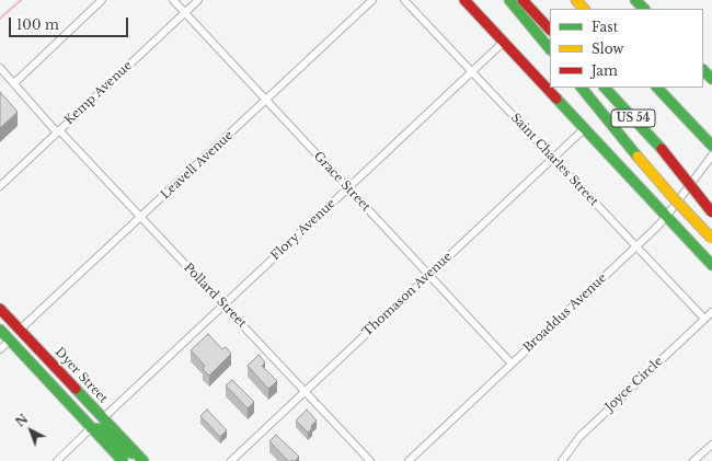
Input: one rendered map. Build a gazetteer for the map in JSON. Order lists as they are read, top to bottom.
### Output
{
  "streets": {
    "main road": ["US 54", "Dyer Street"],
    "street": [
      "Kemp Avenue",
      "Saint Charles Street",
      "Leavell Avenue",
      "Grace Street",
      "Flory Avenue",
      "Thomason Avenue",
      "Pollard Street",
      "Broaddus Avenue",
      "Joyce Circle"
    ]
  },
  "crossings": [
    ["Kemp Avenue", "Grace Street"],
    ["Kemp Avenue", "Pollard Street"],
    ["Saint Charles Street", "Flory Avenue"],
    ["Saint Charles Street", "Thomason Avenue"],
    ["Saint Charles Street", "Broaddus Avenue"],
    ["Saint Charles Street", "Joyce Circle"],
    ["Leavell Avenue", "Grace Street"],
    ["Leavell Avenue", "Pollard Street"],
    ["Leavell Avenue", "Dyer Street"],
    ["Grace Street", "Flory Avenue"],
    ["Grace Street", "Thomason Avenue"],
    ["Grace Street", "Broaddus Avenue"],
    ["Flory Avenue", "Pollard Street"],
    ["Flory Avenue", "Dyer Street"],
    ["Thomason Avenue", "Pollard Street"]
  ],
  "legend": ["Fast", "Slow", "Jam"],
  "scale_bar": "100 m",
  "north": "top left"
}
